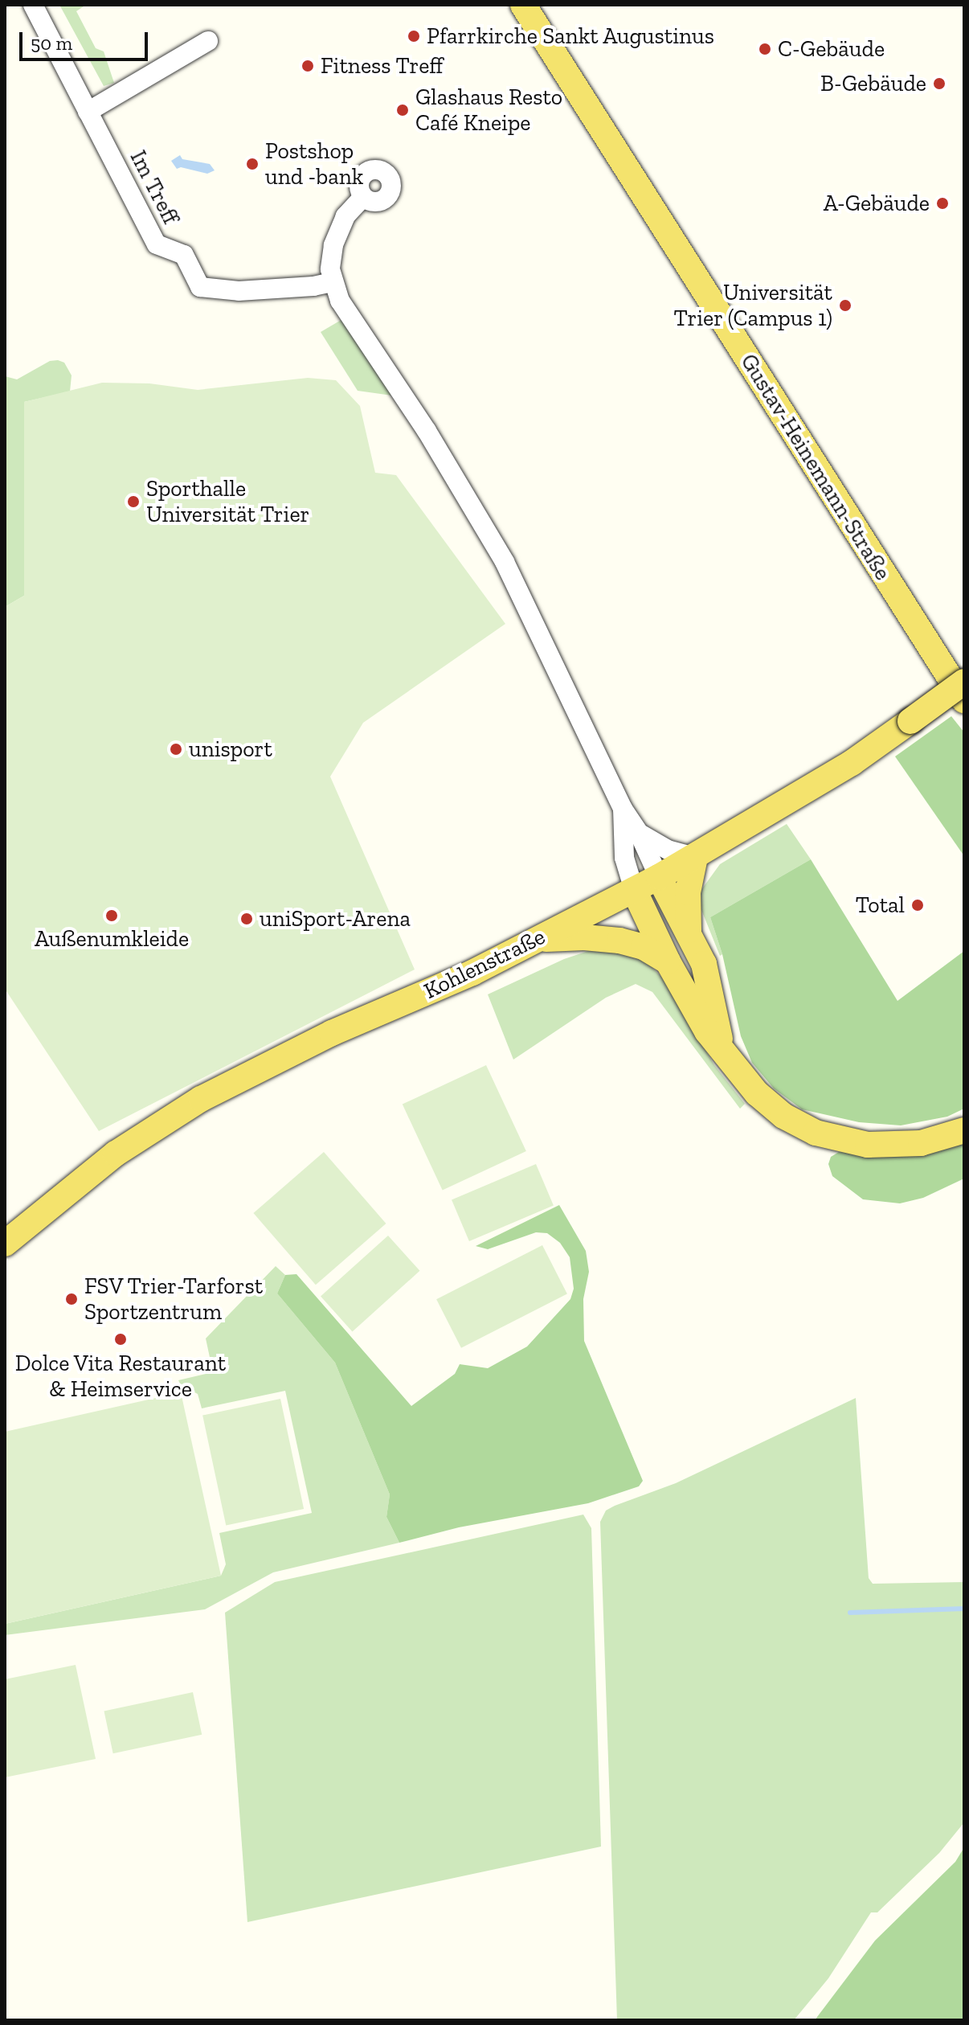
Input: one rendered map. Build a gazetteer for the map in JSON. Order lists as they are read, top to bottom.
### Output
{
  "streets": {
    "main road": ["Gustav-Heinemann-Straße", "Kohlenstraße"],
    "street": ["Im Treff"]
  },
  "places": [
    "Pfarrkirche Sankt Augustinus",
    "C-Gebäude",
    "Fitness Treff",
    "B-Gebäude",
    "Glashaus Resto Café Kneipe",
    "Postshop und -bank",
    "A-Gebäude",
    "Universität Trier (Campus 1)",
    "Sporthalle Universität Trier",
    "unisport",
    "Total",
    "Außenumkleide",
    "uniSport-Arena",
    "FSV Trier-Tarforst Sportzentrum",
    "Dolce Vita Restaurant & Heimservice"
  ],
  "scale_bar": "50 m"
}
